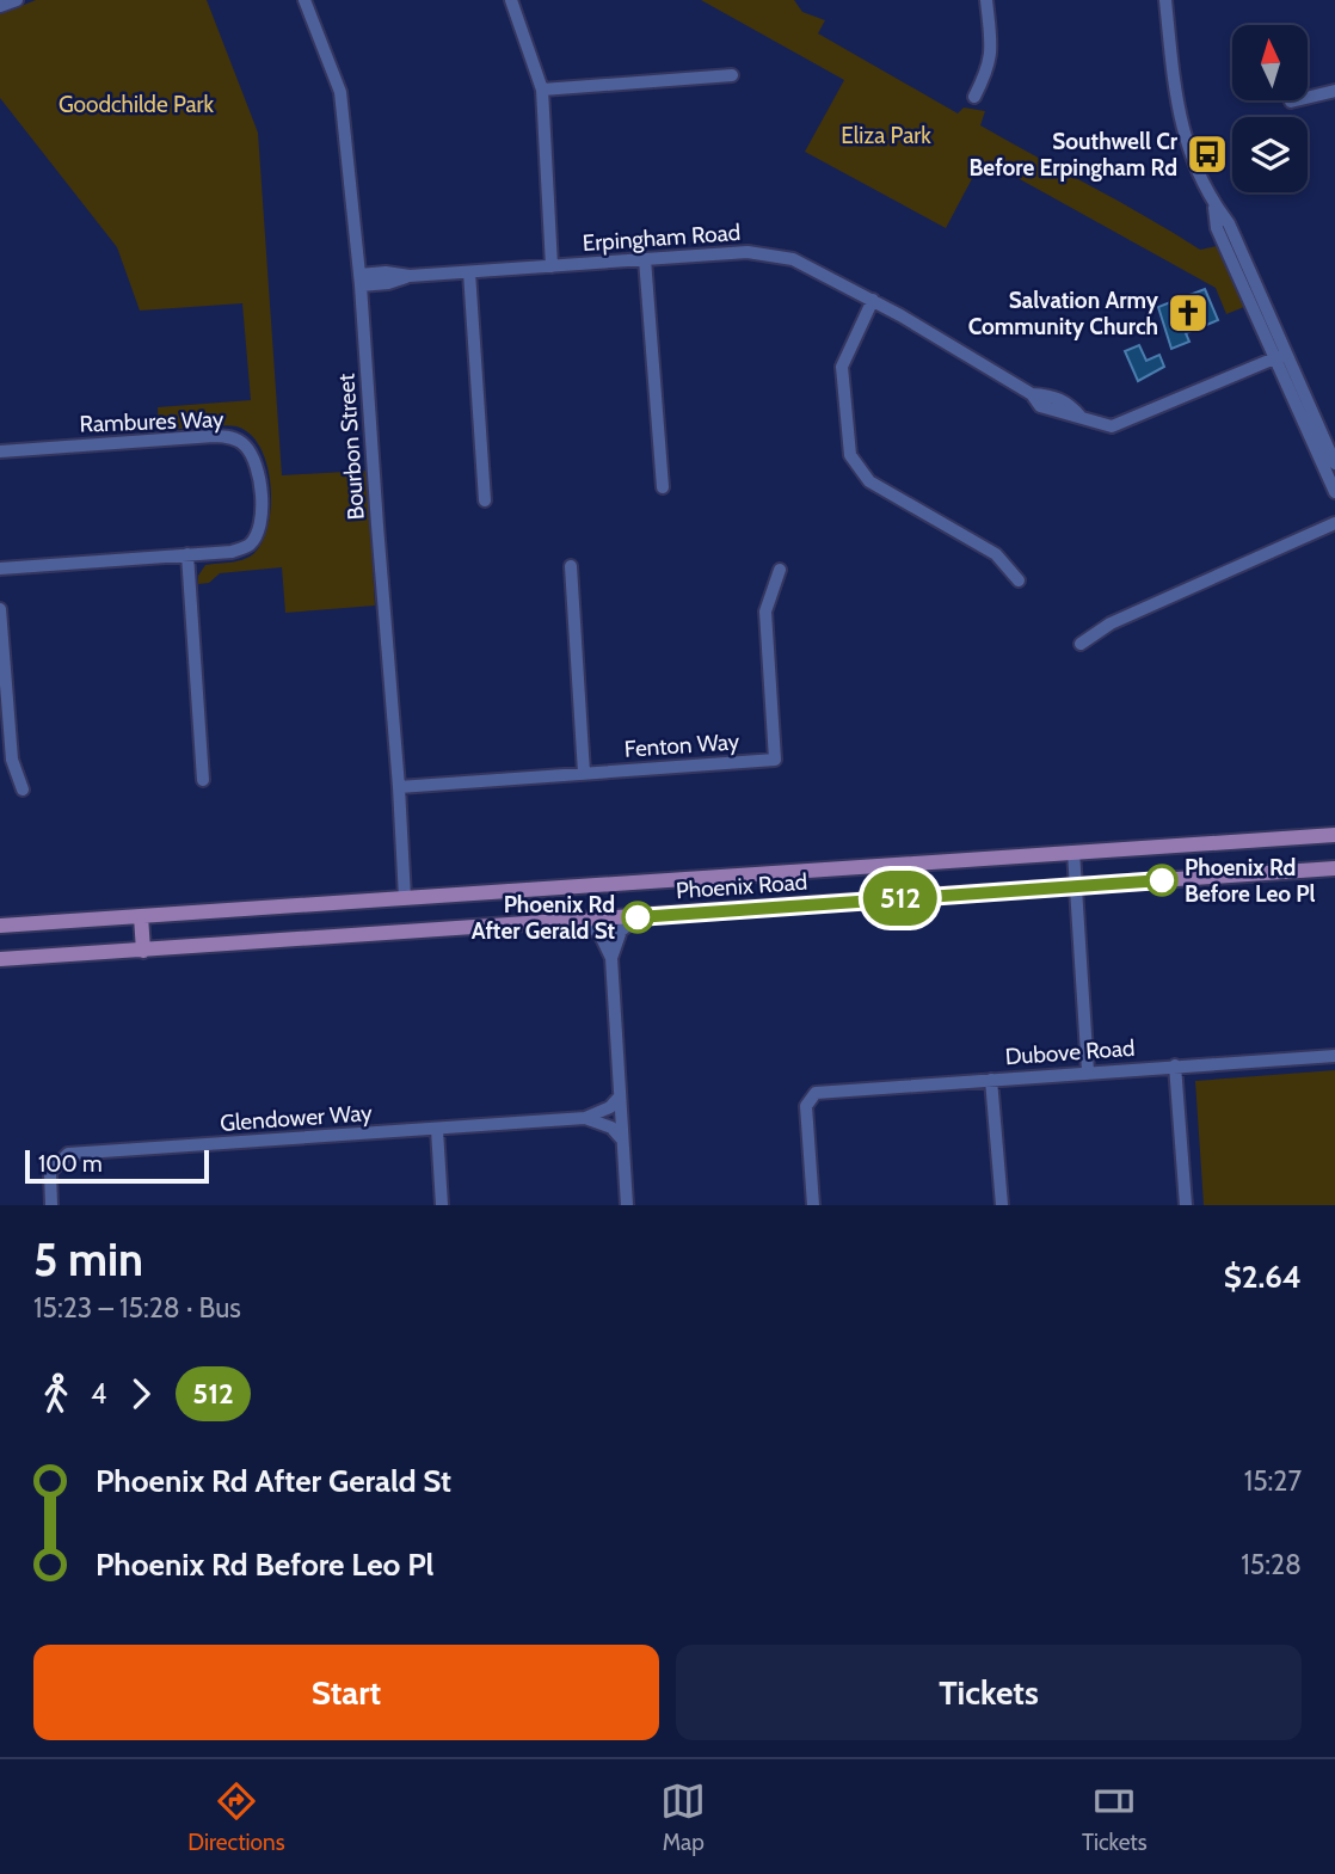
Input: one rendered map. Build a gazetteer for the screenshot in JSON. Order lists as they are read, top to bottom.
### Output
{
  "streets": {
    "main road": ["Phoenix Road"],
    "street": [
      "Erpingham Road",
      "Rambures Way",
      "Bourbon Street",
      "Fenton Way",
      "Dubove Road",
      "Glendower Way"
    ]
  },
  "crossings": [
    ["Erpingham Road", "Bourbon Street"],
    ["Bourbon Street", "Fenton Way"],
    ["Bourbon Street", "Phoenix Road"]
  ],
  "parks": ["Goodchilde Park", "Eliza Park"],
  "places": {
    "bus stop": ["Southwell Cr Before Erpingham Rd"],
    "church": ["Salvation Army Community Church"],
    "other": ["Phoenix Rd Before Leo Pl", "Phoenix Rd After Gerald St"]
  },
  "lines": ["bus line 512"],
  "scale_bar": "100 m",
  "north": "top",
  "page": {
    "on_map": "512",
    "scale": "100 m",
    "heading": ["5 min", "15:23 – 15:28 · Bus", "$2.64"],
    "legs": ["4", "512"],
    "list": [
      {
        "name": "Phoenix Rd After Gerald St",
        "value": "15:27"
      },
      {
        "name": "Phoenix Rd Before Leo Pl",
        "value": "15:28"
      }
    ],
    "buttons": ["Start", "Tickets"],
    "tabs": ["Directions", "Map", "Tickets"]
  }
}
